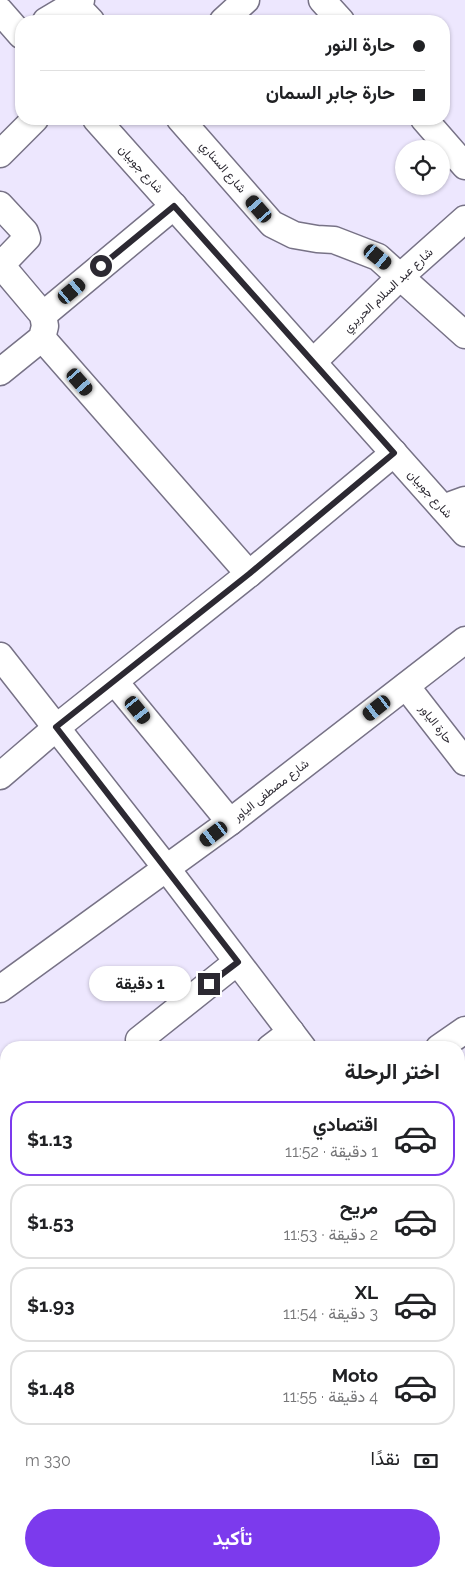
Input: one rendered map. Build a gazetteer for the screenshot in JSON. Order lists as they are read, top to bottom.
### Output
{
  "streets": {
    "street": [
      "شارع السناري",
      "شارع جوبيان",
      "شارع عبد السلام الحريري",
      "حارة الياور",
      "شارع مصطفى الياور"
    ]
  },
  "crossings": [
    ["شارع السناري", "شارع عبد السلام الحريري"],
    ["شارع جوبيان", "شارع عبد السلام الحريري"],
    ["حارة الياور", "شارع مصطفى الياور"]
  ],
  "page": {
    "banner": ["حارة النور", "حارة جابر السمان"],
    "bubble": "1 دقيقة",
    "heading": "اختر الرحلة",
    "list": [
      {
        "name": "اقتصادي",
        "note": "1 دقيقة · 11:52",
        "value": "$1.13"
      },
      {
        "name": "مريح",
        "note": "2 دقيقة · 11:53",
        "value": "$1.53"
      },
      {
        "name": "XL",
        "note": "3 دقيقة · 11:54",
        "value": "$1.93"
      },
      {
        "name": "Moto",
        "note": "4 دقيقة · 11:55",
        "value": "$1.48"
      }
    ],
    "pay": ["نقدًا", "330 m"],
    "buttons": "تأكيد"
  }
}
